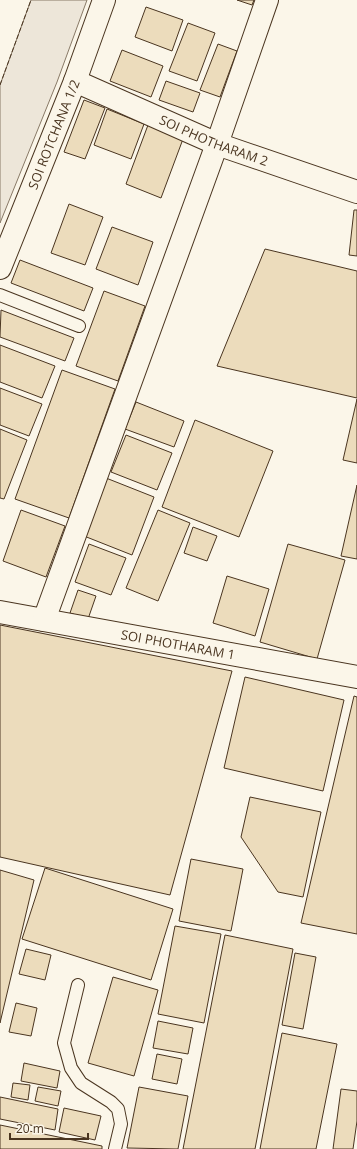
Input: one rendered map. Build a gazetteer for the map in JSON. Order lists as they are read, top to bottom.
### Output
{
  "streets": {
    "street": ["SOI ROTCHANA 1/2", "SOI PHOTHARAM 2", "SOI PHOTHARAM 1"]
  },
  "crossings": [
    ["SOI ROTCHANA 1/2", "SOI PHOTHARAM 2"]
  ],
  "scale_bar": "20 m"
}
